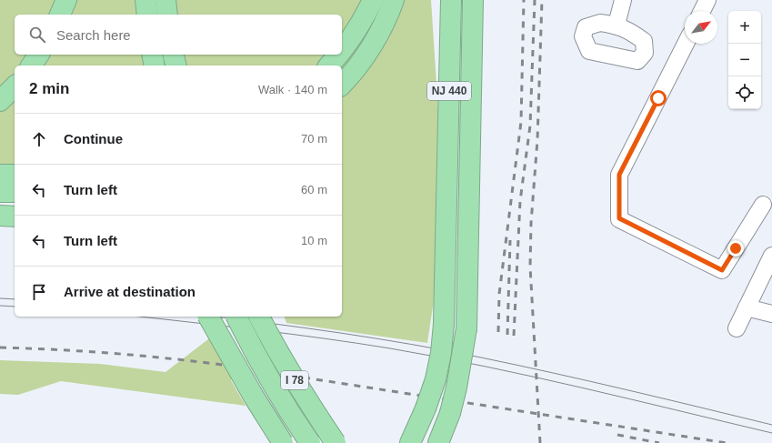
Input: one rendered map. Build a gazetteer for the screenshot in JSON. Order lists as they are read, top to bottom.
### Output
{
  "streets": {
    "highway": ["NJ 440", "I 78"]
  },
  "north": "top right",
  "page": {
    "map_buttons": ["+", "−"],
    "search": "Search here",
    "heading": ["2 min", "Walk · 140 m"],
    "list": [
      ["Continue", "70 m"],
      ["Turn left", "60 m"],
      ["Turn left", "10 m"],
      "Arrive at destination"
    ]
  }
}
